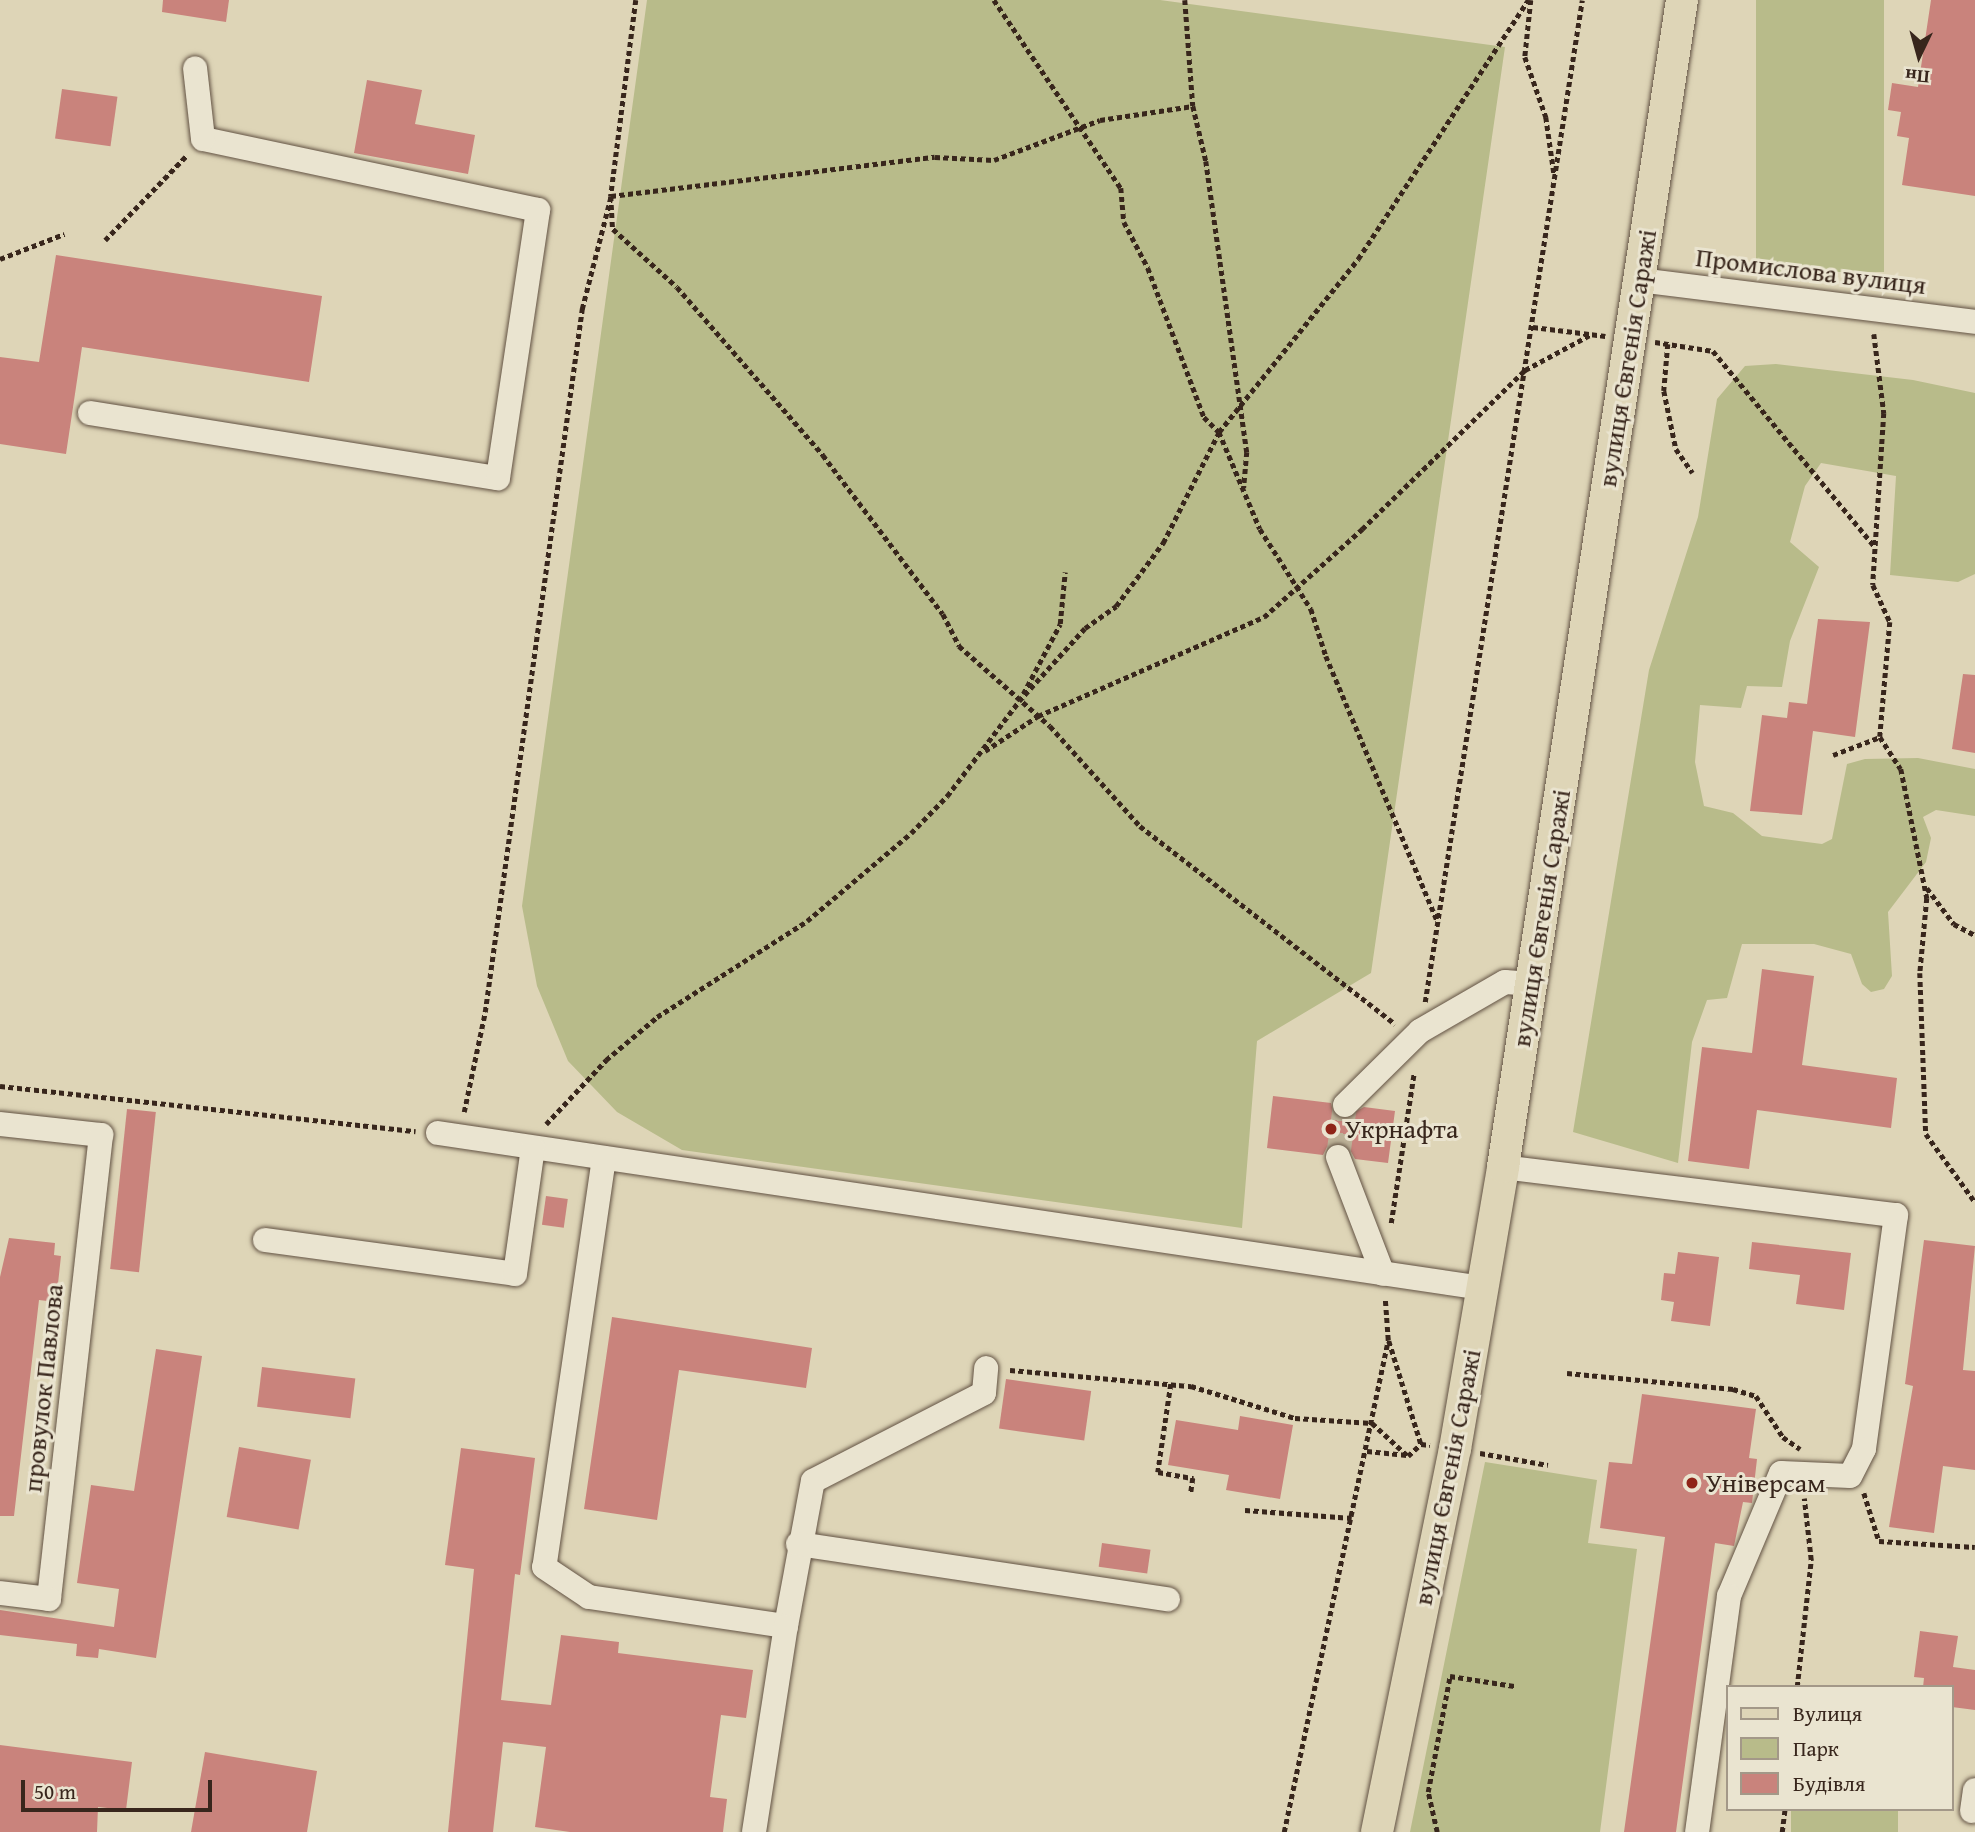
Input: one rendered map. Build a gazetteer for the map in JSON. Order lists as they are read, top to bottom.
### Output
{
  "streets": {
    "main road": ["вулиця Євгенія Саражі"],
    "street": ["Промислова вулиця", "провулок Павлова"]
  },
  "crossings": [
    ["Промислова вулиця", "вулиця Євгенія Саражі"]
  ],
  "places": ["Укрнафта", "Універсам"],
  "legend": ["Вулиця", "Парк", "Будівля"],
  "scale_bar": "50 m",
  "north": "bottom"
}
